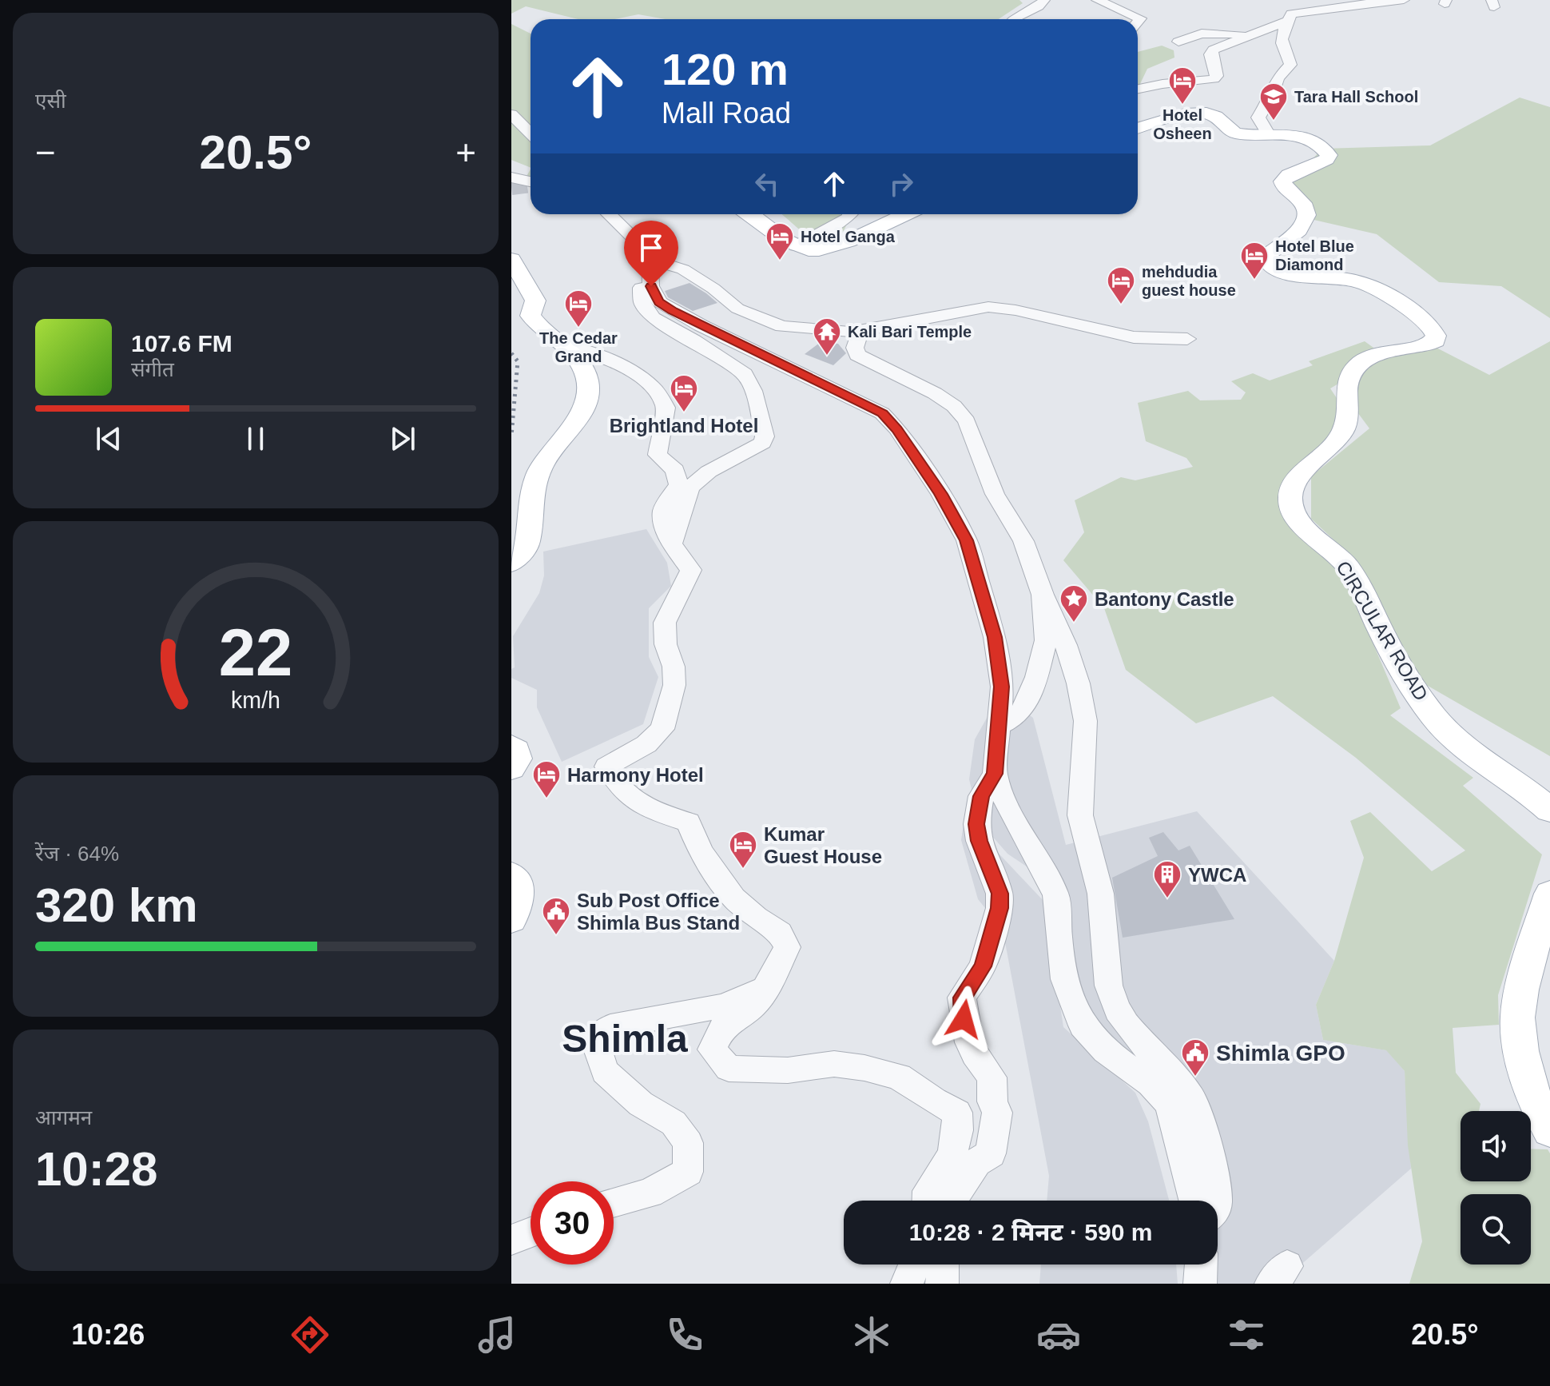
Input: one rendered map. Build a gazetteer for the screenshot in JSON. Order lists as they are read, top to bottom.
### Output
{
  "streets": {
    "main road": ["CIRCULAR ROAD"]
  },
  "districts": ["Shimla"],
  "places": {
    "hotel": [
      "Hotel Osheen",
      "Hotel Ganga",
      "Hotel Blue Diamond",
      "mehdudia guest house",
      "The Cedar Grand",
      "Brightland Hotel",
      "Harmony Hotel",
      "Kumar Guest House"
    ],
    "school or university": ["Tara Hall School"],
    "temple": ["Kali Bari Temple"],
    "place": ["Bantony Castle"],
    "building": ["YWCA"],
    "public building": ["Sub Post Office Shimla Bus Stand", "Shimla GPO"]
  },
  "page": {
    "tile": [
      "एसी",
      ["रेंज · 64%", "320 km"],
      ["आगमन", "10:28"]
    ],
    "turn": ["120 m", "Mall Road"],
    "heat": ["−", "20.5°", "+"],
    "song": ["107.6 FM", "संगीत"],
    "limit": "30",
    "trip": "10:28 · 2 मिनट · 590 m",
    "tabs": ["10:26", "20.5°"],
    "gauge": ["22", "km/h"]
  }
}
